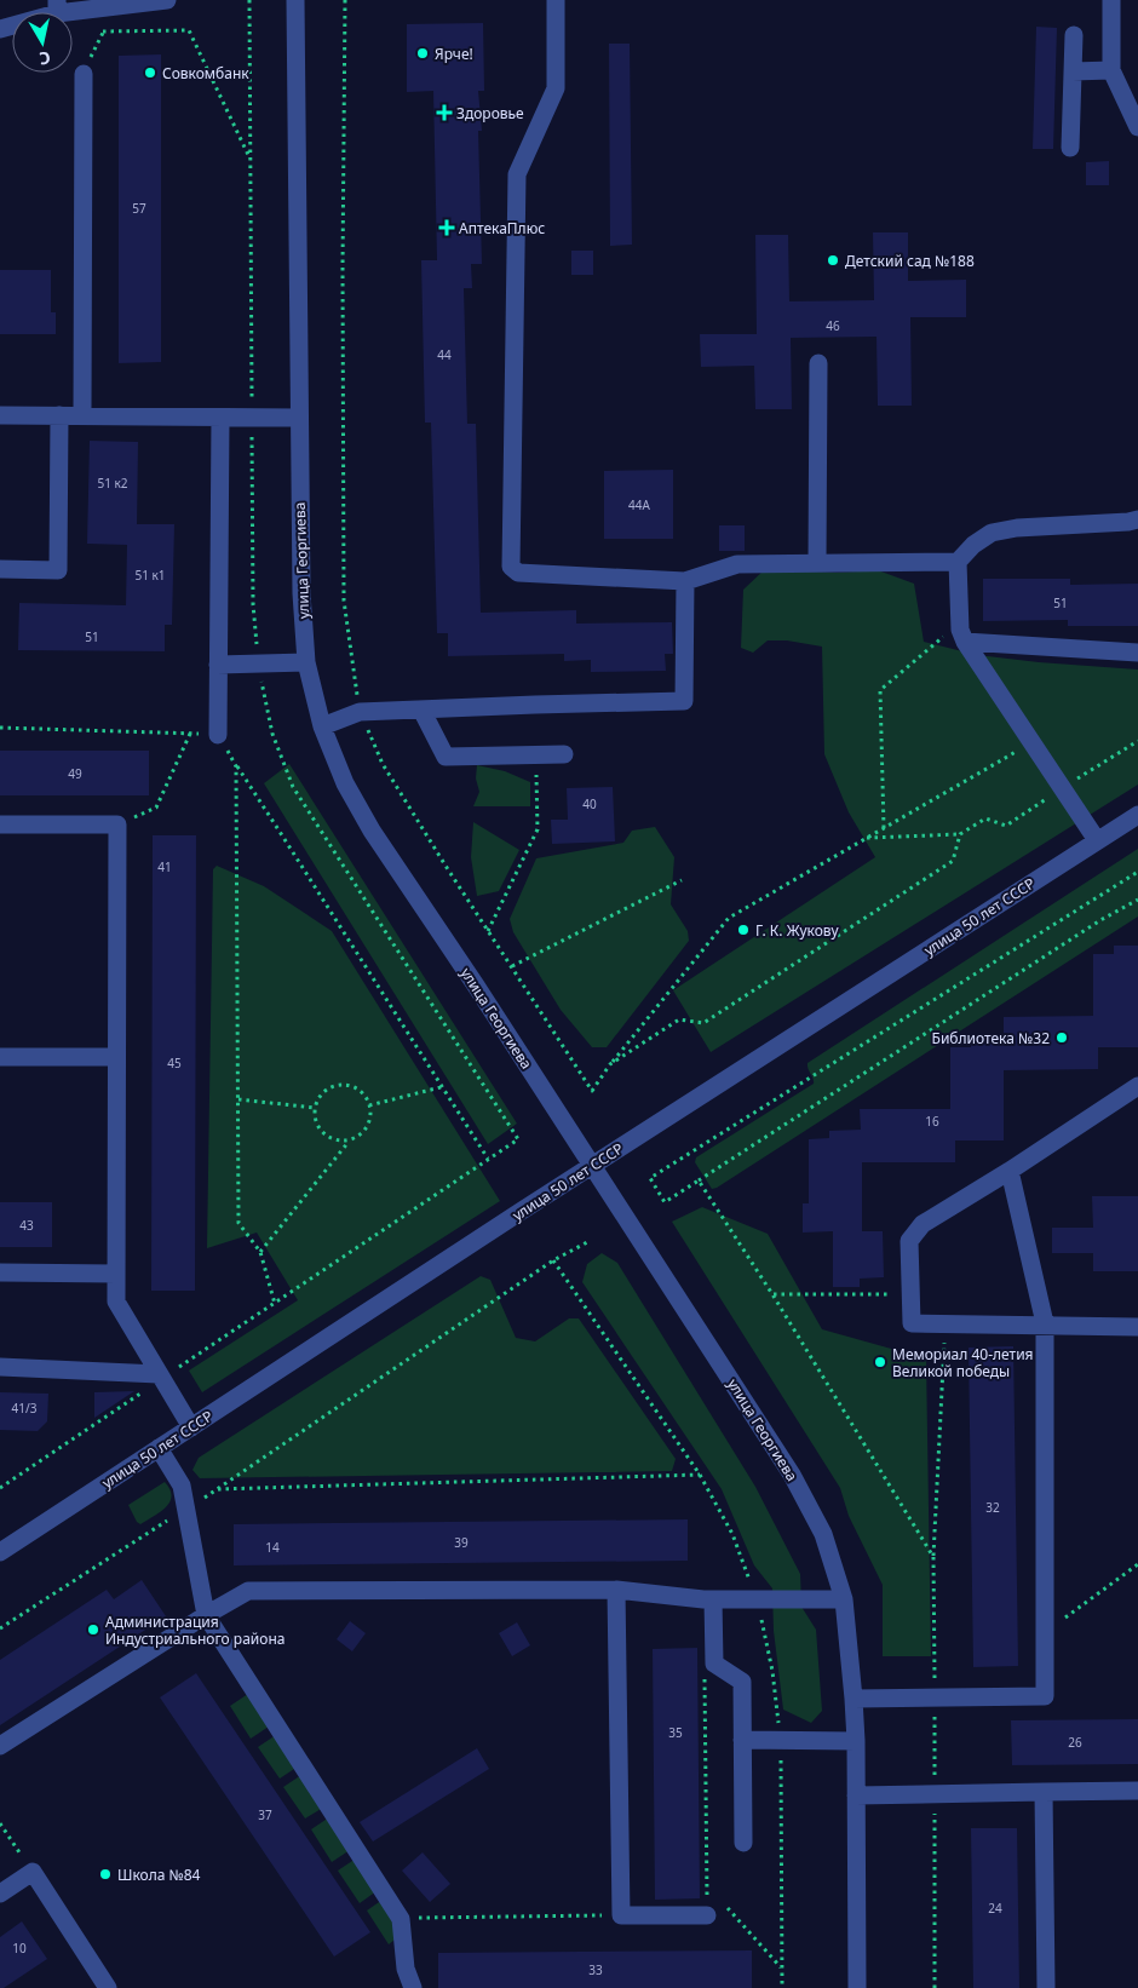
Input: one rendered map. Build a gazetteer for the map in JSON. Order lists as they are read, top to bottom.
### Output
{
  "streets": {
    "street": ["улица Георгиева", "улица 50 лет СССР"]
  },
  "crossings": [
    ["улица Георгиева", "улица 50 лет СССР"]
  ],
  "places": {
    "other": [
      "Ярче!",
      "Совкомбанк",
      "Детский сад №188",
      "Г. К. Жукову",
      "Библиотека №32",
      "Мемориал 40-летия Великой победы",
      "Администрация Индустриального района",
      "Школа №84"
    ],
    "health": ["Здоровье", "АптекаПлюс"]
  },
  "house_numbers": [
    "57",
    "46",
    "44",
    "51 к2",
    "44А",
    "51 к1",
    "51",
    "51",
    "49",
    "40",
    "41",
    "45",
    "16",
    "43",
    "41/3",
    "32",
    "39",
    "14",
    "35",
    "26",
    "37",
    "24",
    "10",
    "33"
  ],
  "north": "bottom"
}
